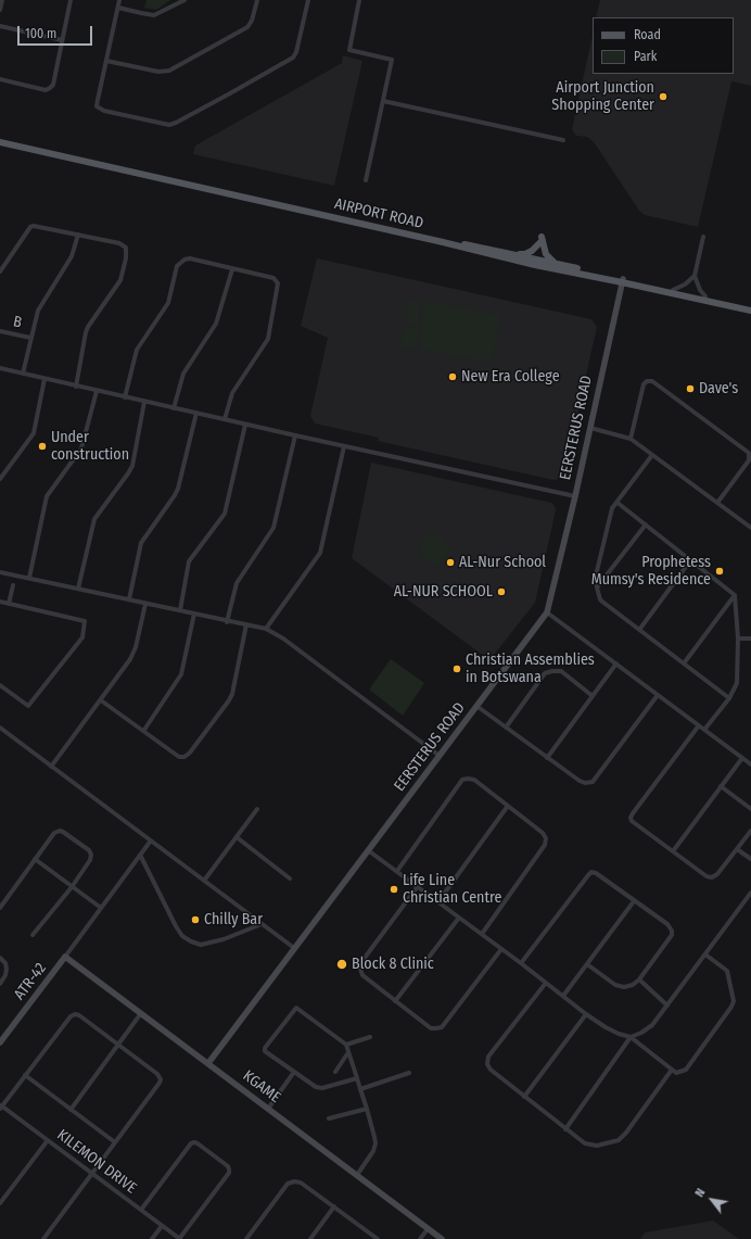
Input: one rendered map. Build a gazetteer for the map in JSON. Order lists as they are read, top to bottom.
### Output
{
  "streets": {
    "main road": ["AIRPORT ROAD"],
    "street": [
      "B",
      "EERSTERUS ROAD",
      "ATR-42",
      "KGAME",
      "KILEMON DRIVE"
    ]
  },
  "crossings": [
    ["AIRPORT ROAD", "EERSTERUS ROAD"],
    ["EERSTERUS ROAD", "KGAME"],
    ["ATR-42", "KGAME"]
  ],
  "places": [
    "Airport Junction Shopping Center",
    "New Era College",
    "Dave's",
    "Under construction",
    "AL-Nur School",
    "Prophetess Mumsy's Residence",
    "AL-NUR SCHOOL",
    "Christian Assemblies in Botswana",
    "Life Line Christian Centre",
    "Chilly Bar",
    "Block 8 Clinic"
  ],
  "legend": ["Road", "Park"],
  "scale_bar": "100 m",
  "north": "top left"
}
